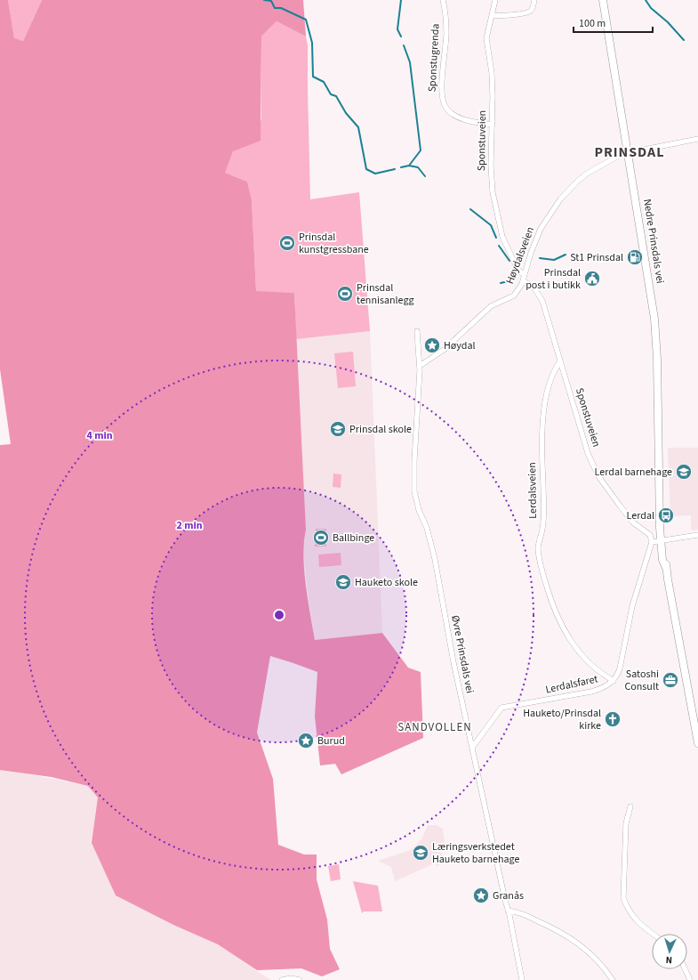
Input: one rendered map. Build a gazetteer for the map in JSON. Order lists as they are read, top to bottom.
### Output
{
  "streets": {
    "main road": ["Nedre Prinsdals vei"],
    "street": [
      "Sponstugrenda",
      "Sponstuveien",
      "Høydalsveien",
      "Lerdalsveien",
      "Øvre Prinsdals vei",
      "Lerdalsfaret"
    ]
  },
  "crossings": [
    ["Sponstugrenda", "Sponstuveien"],
    ["Sponstuveien", "Høydalsveien"],
    ["Sponstuveien", "Lerdalsveien"],
    ["Sponstuveien", "Lerdalsfaret"],
    ["Nedre Prinsdals vei", "Høydalsveien"],
    ["Høydalsveien", "Øvre Prinsdals vei"],
    ["Lerdalsveien", "Lerdalsfaret"],
    ["Øvre Prinsdals vei", "Lerdalsfaret"]
  ],
  "districts": ["PRINSDAL", "SANDVOLLEN"],
  "places": {
    "sports": ["Prinsdal kunstgressbane", "Prinsdal tennisanlegg", "Ballbinge"],
    "fuel station": ["St1 Prinsdal"],
    "public building": ["Prinsdal post i butikk"],
    "place": ["Høydal", "Burud", "Granås"],
    "school or university": [
      "Prinsdal skole",
      "Lerdal barnehage",
      "Hauketo skole",
      "Læringsverkstedet Hauketo barnehage"
    ],
    "bus stop": ["Lerdal"],
    "office": ["Satoshi Consult"],
    "church": ["Hauketo/Prinsdal kirke"]
  },
  "scale_bar": "100 m",
  "north": "bottom",
  "rings": ["4 min", "2 min"]
}
